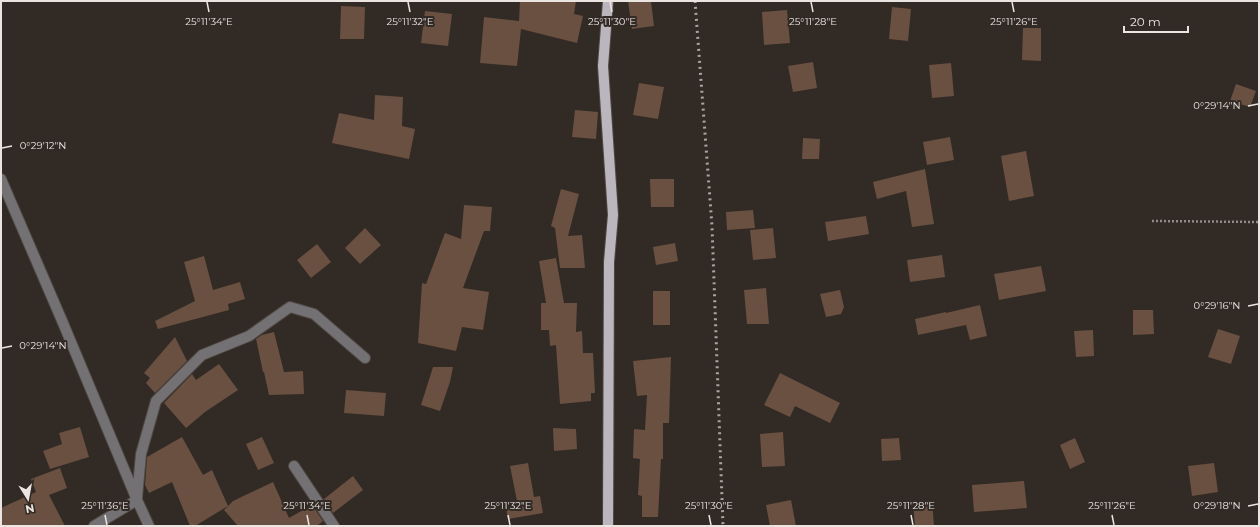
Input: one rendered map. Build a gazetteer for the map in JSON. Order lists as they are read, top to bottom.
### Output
{
  "scale_bar": "20 m",
  "north": "bottom",
  "coordinates": [
    "25°11'34\"E",
    "25°11'32\"E",
    "25°11'30\"E",
    "25°11'28\"E",
    "25°11'26\"E",
    "0°29'14\"N",
    "0°29'12\"N",
    "0°29'16\"N",
    "25°11'36\"E",
    "0°29'18\"N"
  ]
}
